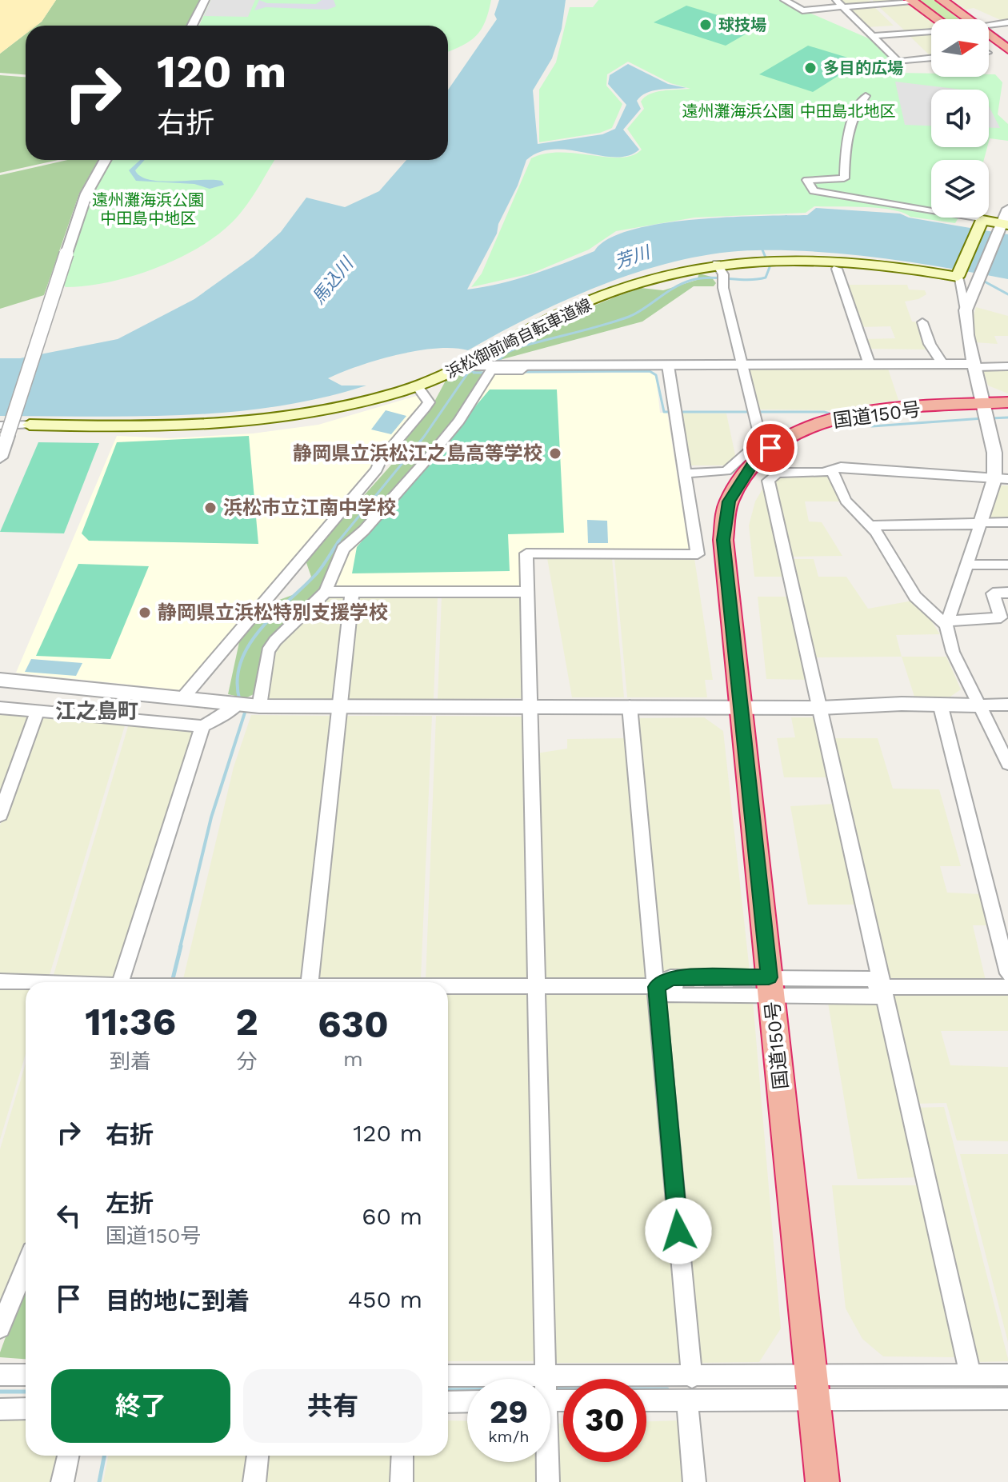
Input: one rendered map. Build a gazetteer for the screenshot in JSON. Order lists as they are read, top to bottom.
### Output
{
  "streets": {
    "highway": ["国道150号"],
    "main road": ["浜松御前崎自転車道線"]
  },
  "districts": ["江之島町"],
  "water": ["芳川", "馬込川"],
  "parks": ["遠州灘海浜公園 中田島北地区", "遠州灘海浜公園 中田島中地区"],
  "places": [
    "球技場",
    "多目的広場",
    "静岡県立浜松江之島高等学校",
    "浜松市立江南中学校",
    "静岡県立浜松特別支援学校"
  ],
  "north": "right",
  "page": {
    "turn": ["120 m", "右折"],
    "eta": [
      "11:36",
      "到着",
      "2",
      "分",
      "630",
      "m"
    ],
    "list": [
      {
        "name": "右折",
        "value": "120 m"
      },
      {
        "name": "左折",
        "note": "国道150号",
        "value": "60 m"
      },
      {
        "name": "目的地に到着",
        "value": "450 m"
      }
    ],
    "buttons": ["終了", "共有"],
    "speed": "29 km/h",
    "limit": "30"
  }
}
